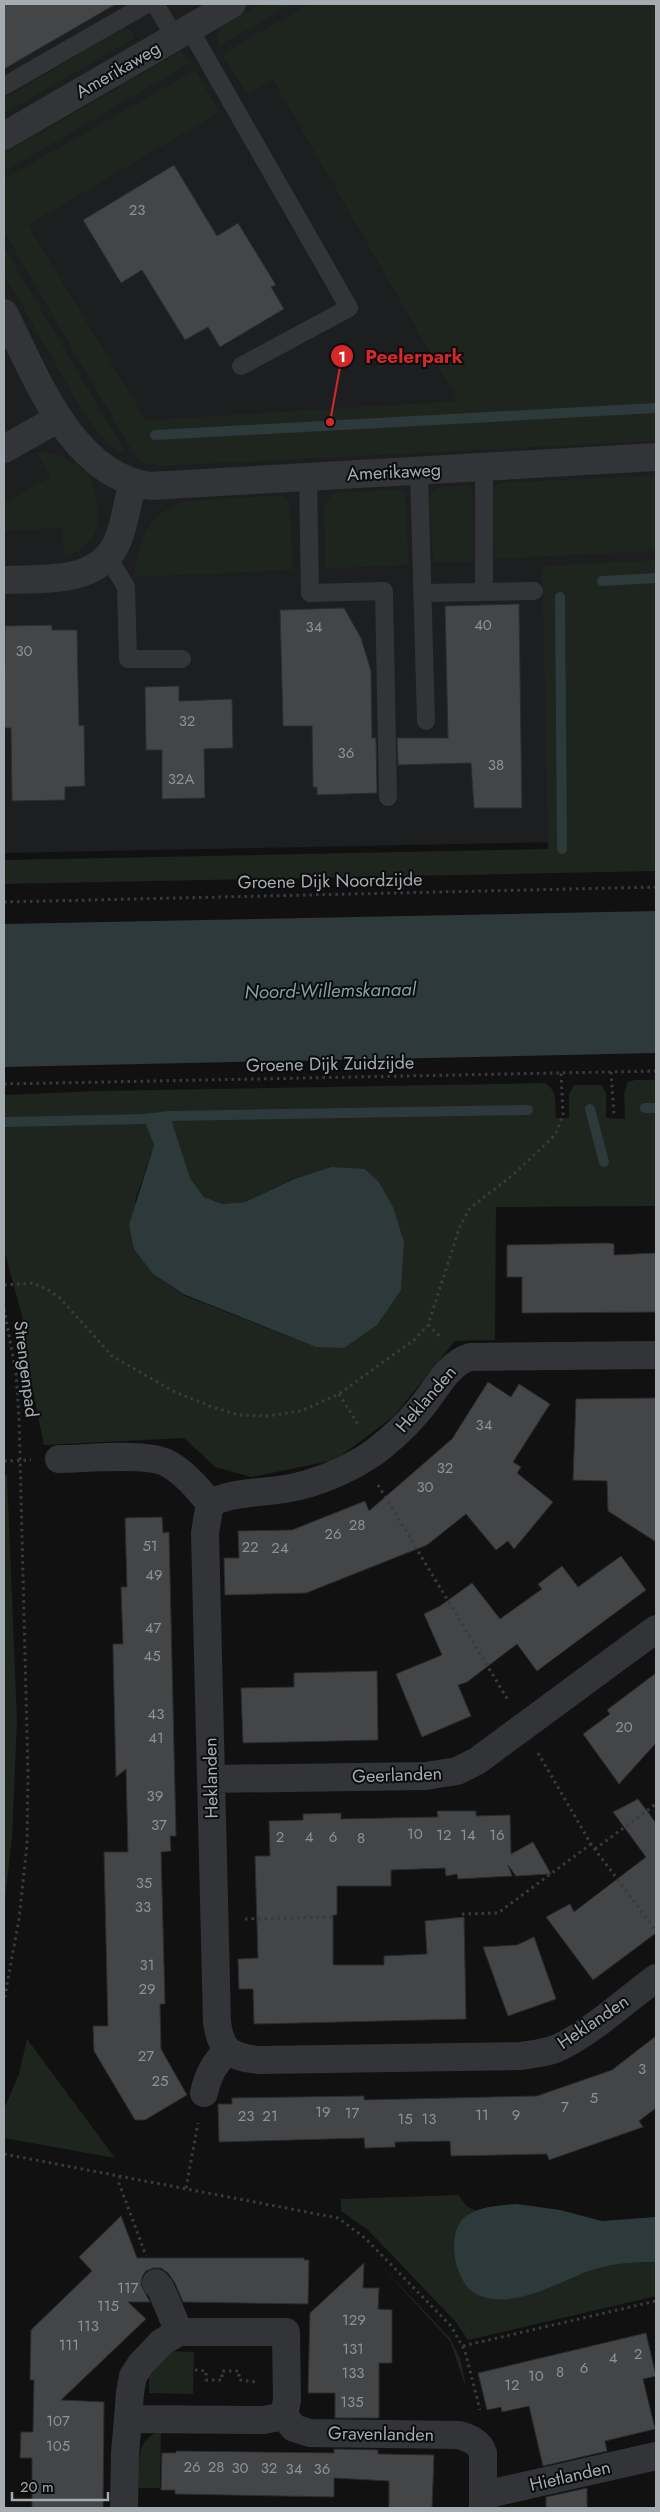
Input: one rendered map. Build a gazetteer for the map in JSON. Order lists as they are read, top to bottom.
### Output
{
  "streets": {
    "street": [
      "Amerikaweg",
      "Heklanden",
      "Geerlanden",
      "Gravenlanden",
      "Hietlanden"
    ],
    "path": ["Groene Dijk Noordzijde", "Groene Dijk Zuidzijde", "Strengenpad"]
  },
  "crossings": [
    ["Heklanden", "Geerlanden"],
    ["Gravenlanden", "Hietlanden"]
  ],
  "water": ["Noord-Willemskanaal"],
  "places": ["Peelerpark"],
  "house_numbers": [
    "23",
    "40",
    "34",
    "30",
    "32",
    "36",
    "38",
    "32A",
    "34",
    "32",
    "30",
    "28",
    "26",
    "51",
    "22",
    "24",
    "49",
    "47",
    "45",
    "43",
    "20",
    "41",
    "39",
    "37",
    "10",
    "12",
    "14",
    "16",
    "2",
    "4",
    "6",
    "8",
    "35",
    "33",
    "31",
    "29",
    "27",
    "3",
    "25",
    "5",
    "7",
    "19",
    "17",
    "11",
    "9",
    "23",
    "21",
    "15",
    "13",
    "117",
    "115",
    "129",
    "113",
    "111",
    "131",
    "2",
    "4",
    "6",
    "8",
    "133",
    "10",
    "12",
    "135",
    "107",
    "105",
    "26",
    "28",
    "30",
    "32",
    "34",
    "36"
  ],
  "scale_bar": "20 m"
}
